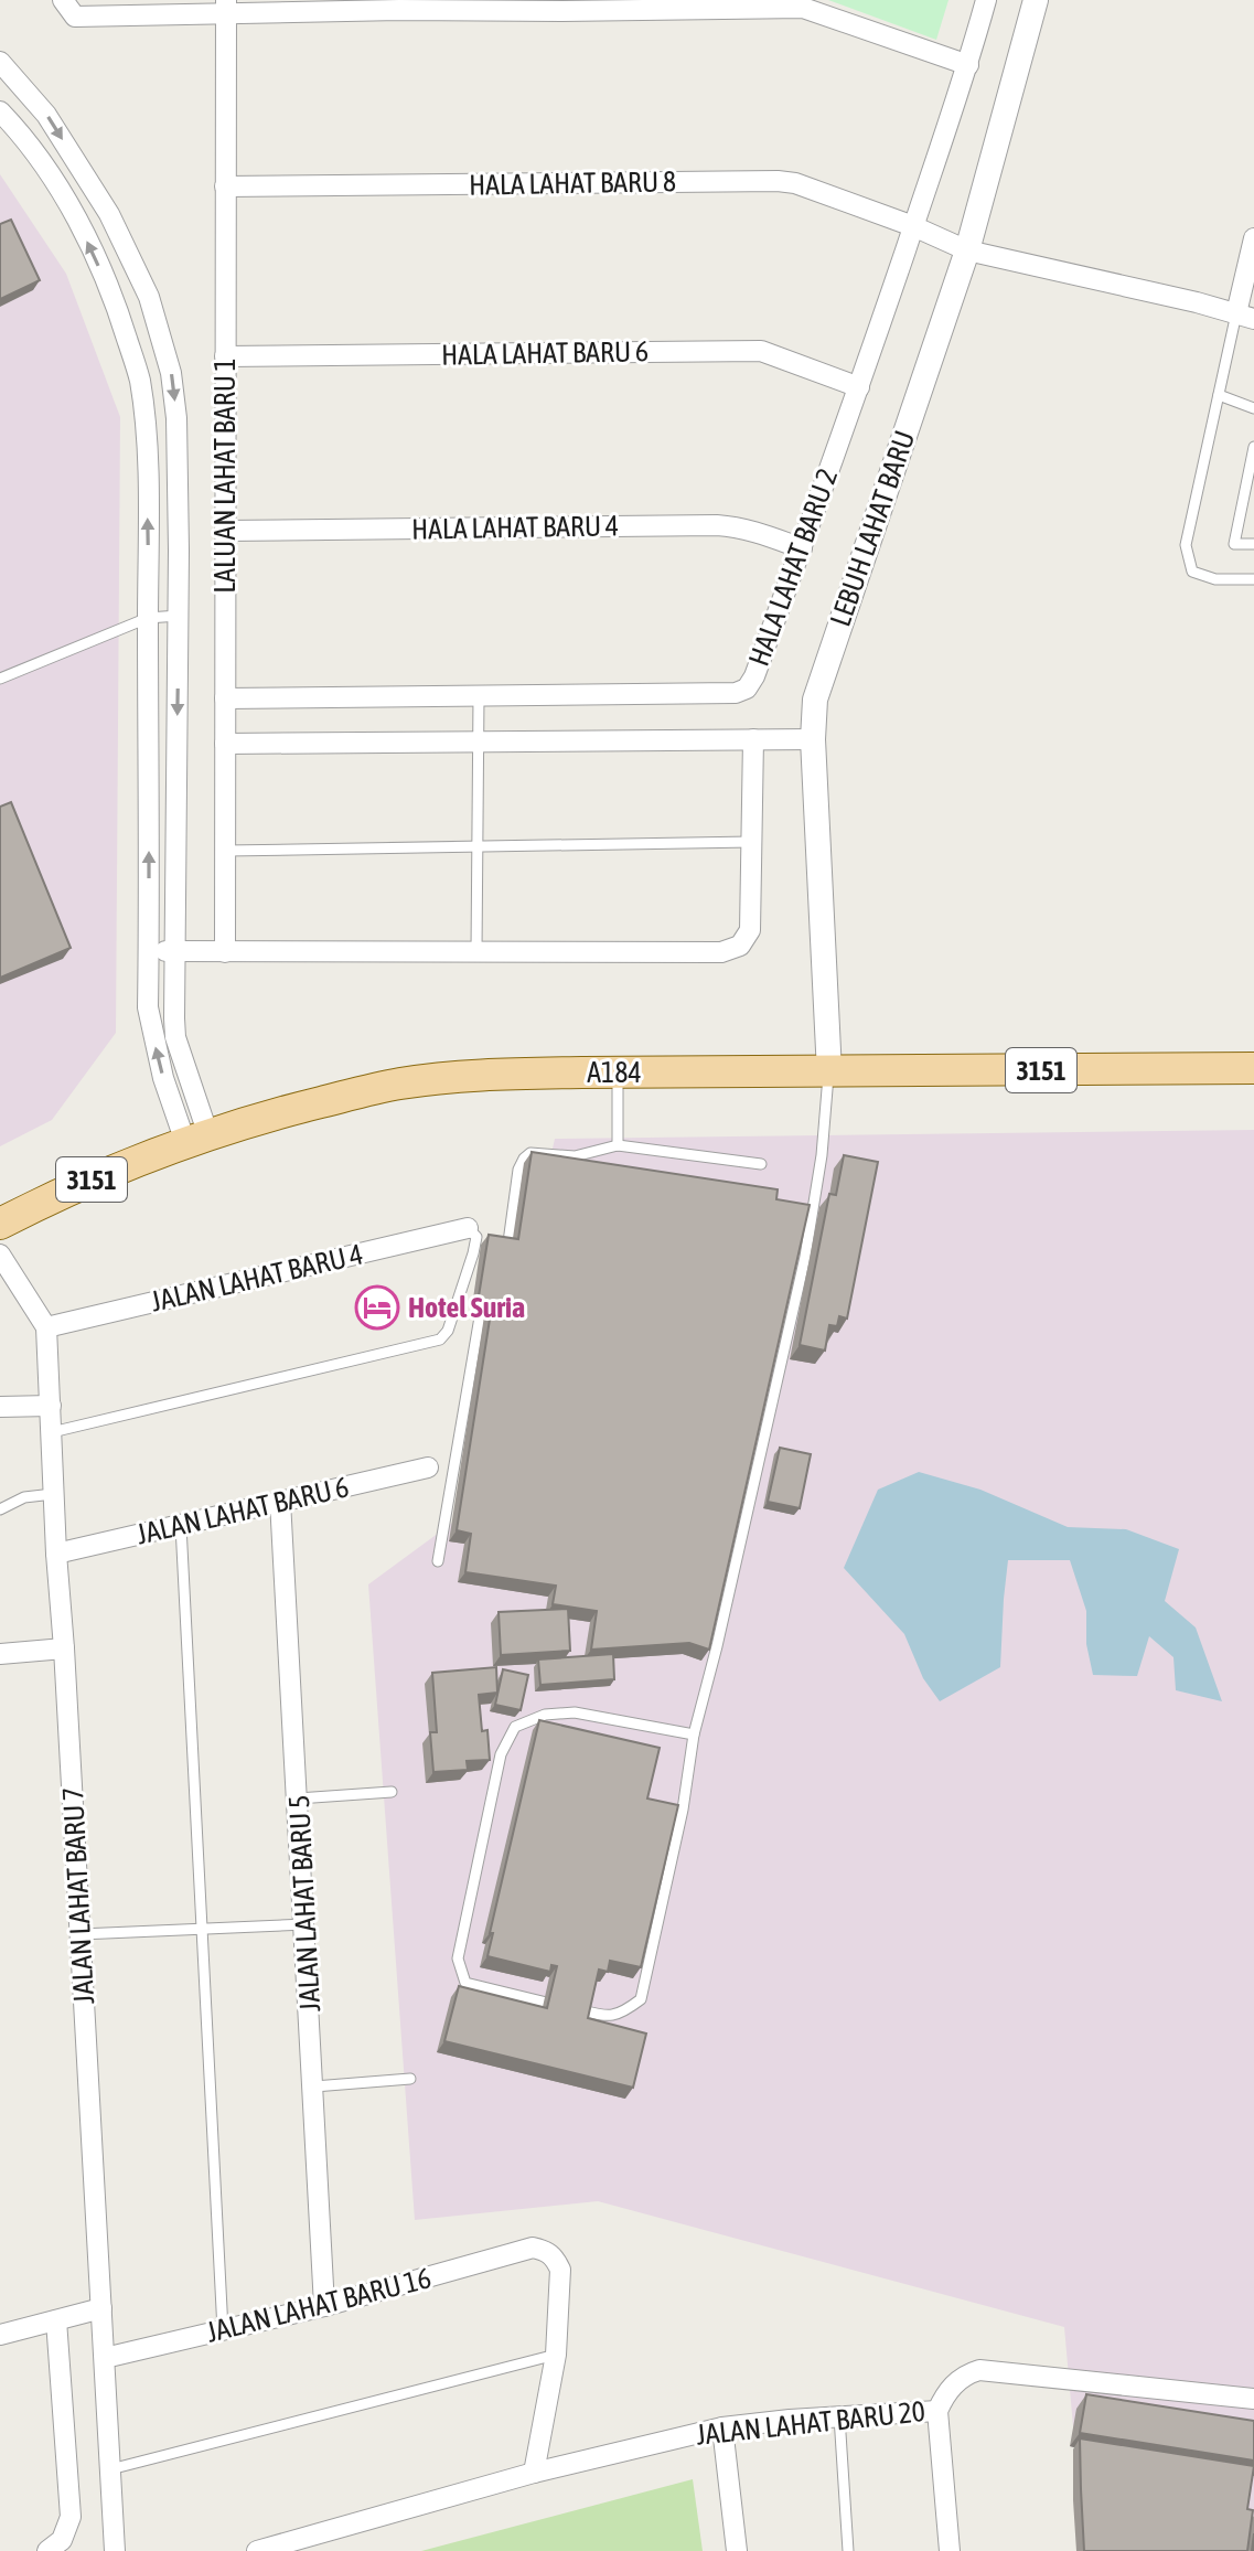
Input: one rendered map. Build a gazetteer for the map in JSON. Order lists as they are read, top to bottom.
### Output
{
  "streets": {
    "main road": ["3151", "A184"],
    "street": [
      "HALA LAHAT BARU 8",
      "HALA LAHAT BARU 6",
      "LALUAN LAHAT BARU 1",
      "HALA LAHAT BARU 4",
      "LEBUH LAHAT BARU",
      "HALA LAHAT BARU 2",
      "JALAN LAHAT BARU 4",
      "JALAN LAHAT BARU 6",
      "JALAN LAHAT BARU 7",
      "JALAN LAHAT BARU 5",
      "JALAN LAHAT BARU 16",
      "JALAN LAHAT BARU 20"
    ]
  },
  "crossings": [
    ["HALA LAHAT BARU 8", "LALUAN LAHAT BARU 1"],
    ["HALA LAHAT BARU 8", "LEBUH LAHAT BARU"],
    ["HALA LAHAT BARU 8", "HALA LAHAT BARU 2"],
    ["HALA LAHAT BARU 6", "LALUAN LAHAT BARU 1"],
    ["HALA LAHAT BARU 6", "HALA LAHAT BARU 2"],
    ["LALUAN LAHAT BARU 1", "HALA LAHAT BARU 4"],
    ["LALUAN LAHAT BARU 1", "HALA LAHAT BARU 2"],
    ["HALA LAHAT BARU 4", "HALA LAHAT BARU 2"],
    ["LEBUH LAHAT BARU", "A184"],
    ["JALAN LAHAT BARU 4", "JALAN LAHAT BARU 7"],
    ["JALAN LAHAT BARU 6", "JALAN LAHAT BARU 7"],
    ["JALAN LAHAT BARU 6", "JALAN LAHAT BARU 5"],
    ["JALAN LAHAT BARU 7", "JALAN LAHAT BARU 16"],
    ["JALAN LAHAT BARU 5", "JALAN LAHAT BARU 16"]
  ],
  "places": {
    "hotel": ["Hotel Suria"]
  }
}
